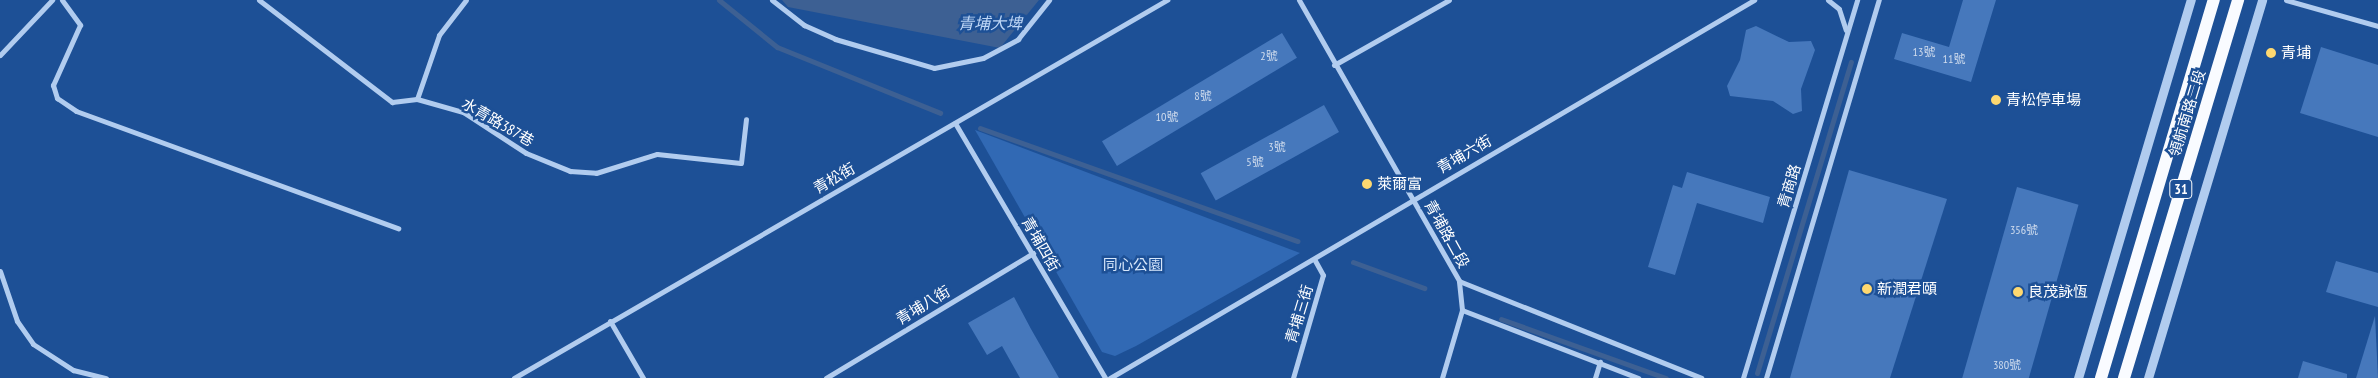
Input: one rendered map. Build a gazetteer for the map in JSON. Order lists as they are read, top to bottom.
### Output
{
  "streets": {
    "main road": ["領航南路二段", "31"],
    "street": [
      "水青路387巷",
      "青埔六街",
      "青松街",
      "青商路",
      "青埔路二段",
      "青埔四街",
      "青埔八街",
      "青埔三街"
    ]
  },
  "crossings": [
    ["青埔六街", "青埔路二段"],
    ["青埔六街", "青埔三街"],
    ["青松街", "青埔四街"],
    ["青埔四街", "青埔八街"]
  ],
  "water": ["青埔大埤"],
  "parks": ["同心公園"],
  "places": [
    "青埔",
    "青松停車場",
    "萊爾富",
    "新潤君頤",
    "良茂詠恆"
  ],
  "house_numbers": [
    "13號",
    "2號",
    "11號",
    "8號",
    "10號",
    "3號",
    "5號",
    "356號",
    "380號"
  ]
}
